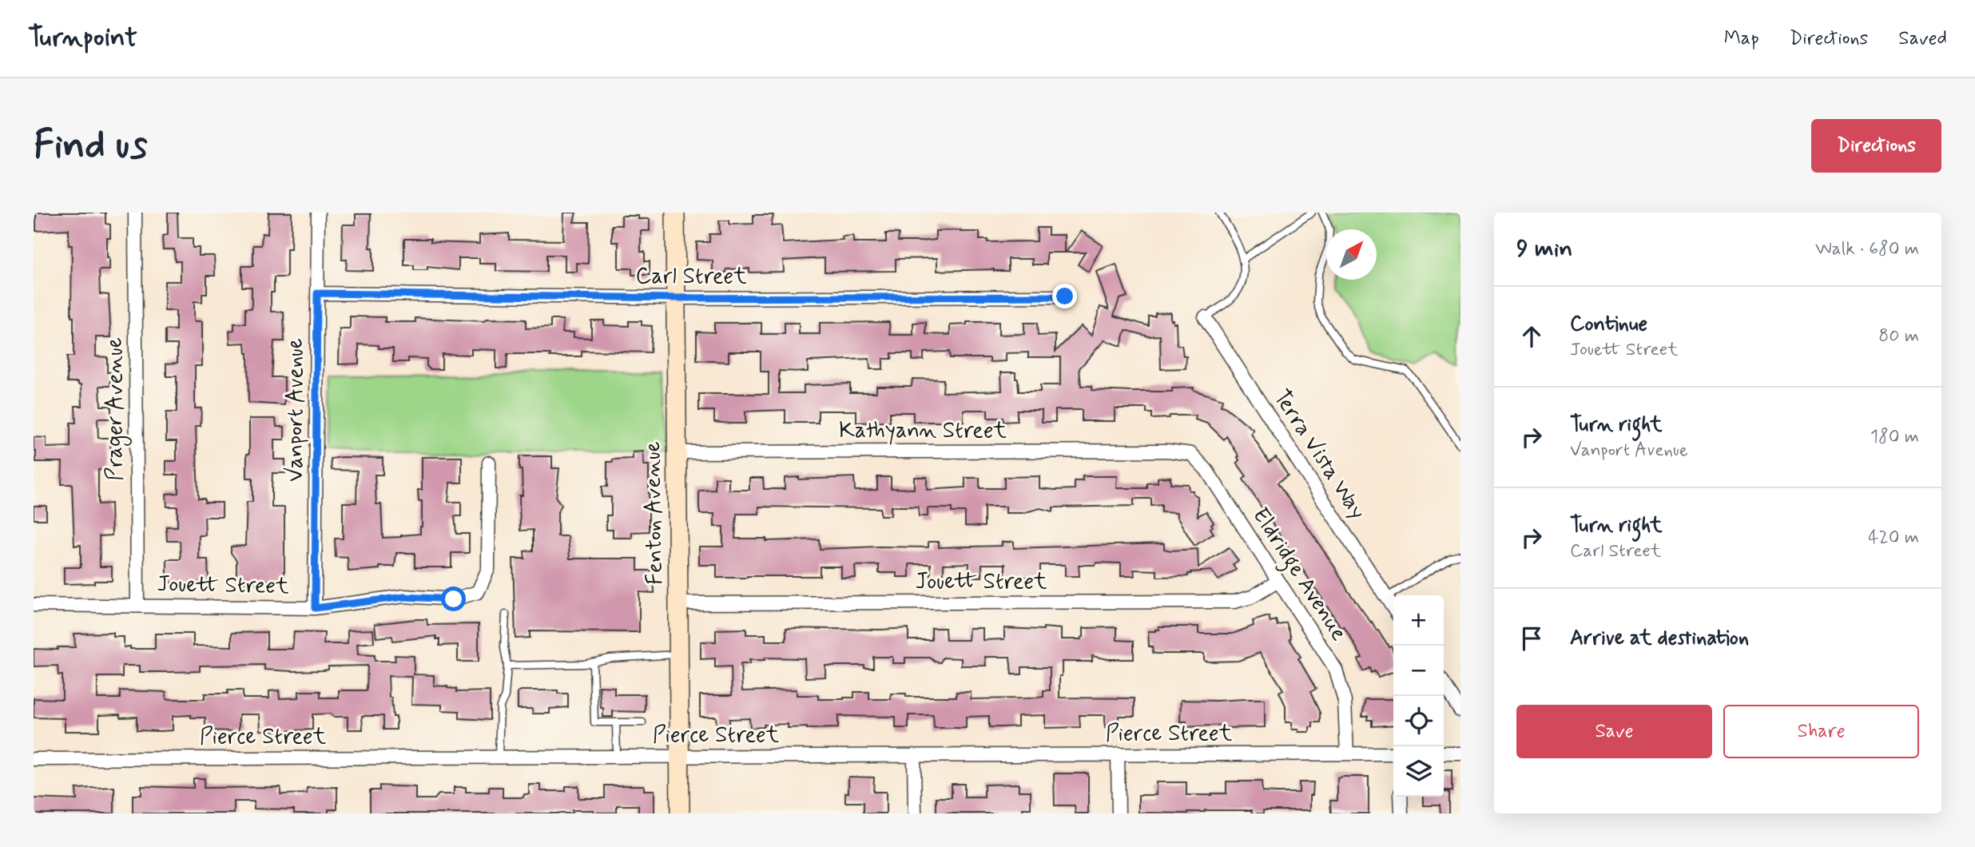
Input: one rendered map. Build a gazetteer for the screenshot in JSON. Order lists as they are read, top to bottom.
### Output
{
  "streets": {
    "street": [
      "Carl Street",
      "Prager Avenue",
      "Vanport Avenue",
      "Kathyann Street",
      "Terra Vista Way",
      "Fenton Avenue",
      "Eldridge Avenue",
      "Jouett Street",
      "Pierce Street"
    ]
  },
  "crossings": [
    ["Carl Street", "Vanport Avenue"],
    ["Carl Street", "Fenton Avenue"],
    ["Prager Avenue", "Jouett Street"],
    ["Vanport Avenue", "Jouett Street"],
    ["Kathyann Street", "Fenton Avenue"],
    ["Kathyann Street", "Eldridge Avenue"],
    ["Fenton Avenue", "Jouett Street"],
    ["Fenton Avenue", "Pierce Street"],
    ["Eldridge Avenue", "Jouett Street"],
    ["Eldridge Avenue", "Pierce Street"]
  ],
  "north": "top right",
  "page": {
    "header": "Turnpoint",
    "nav": ["Map", "Directions", "Saved"],
    "buttons": [
      "Directions",
      ["Save", "Share"]
    ],
    "title": "Find us",
    "heading": ["9 min", "Walk · 680 m"],
    "list": [
      ["Continue", "Jouett Street", "80 m"],
      ["Turn right", "Vanport Avenue", "180 m"],
      ["Turn right", "Carl Street", "420 m"],
      "Arrive at destination"
    ],
    "map_buttons": ["+", "−"]
  }
}
